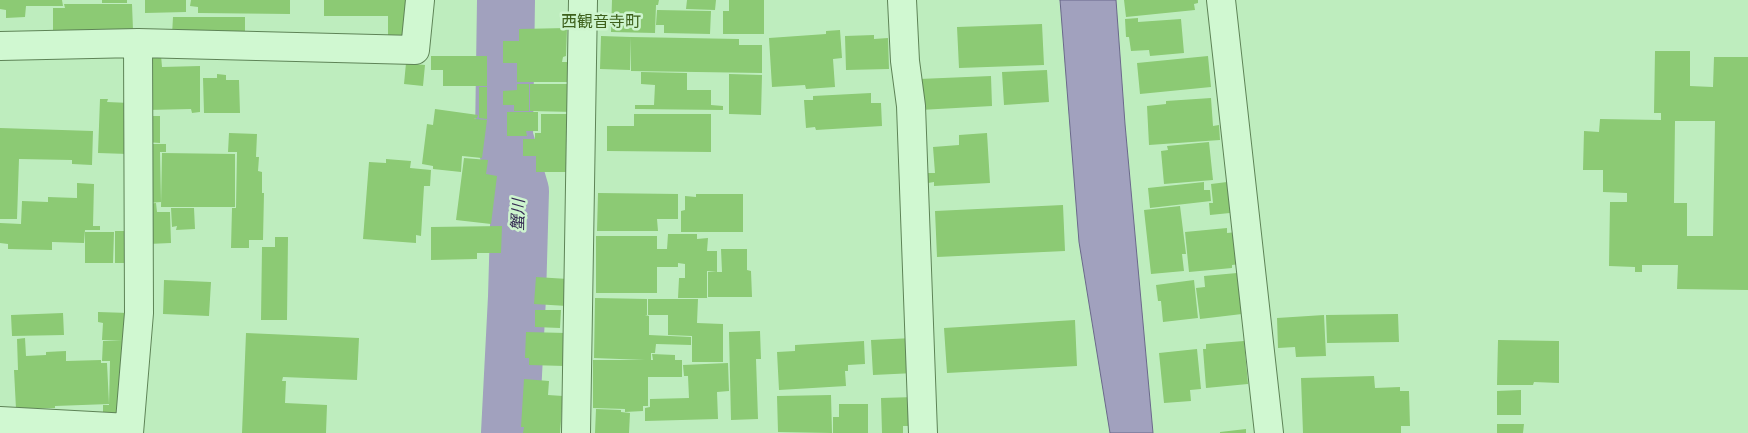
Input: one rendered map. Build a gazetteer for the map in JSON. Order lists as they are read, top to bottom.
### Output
{
  "districts": ["西観音寺町"],
  "water": ["蟹川"]
}
